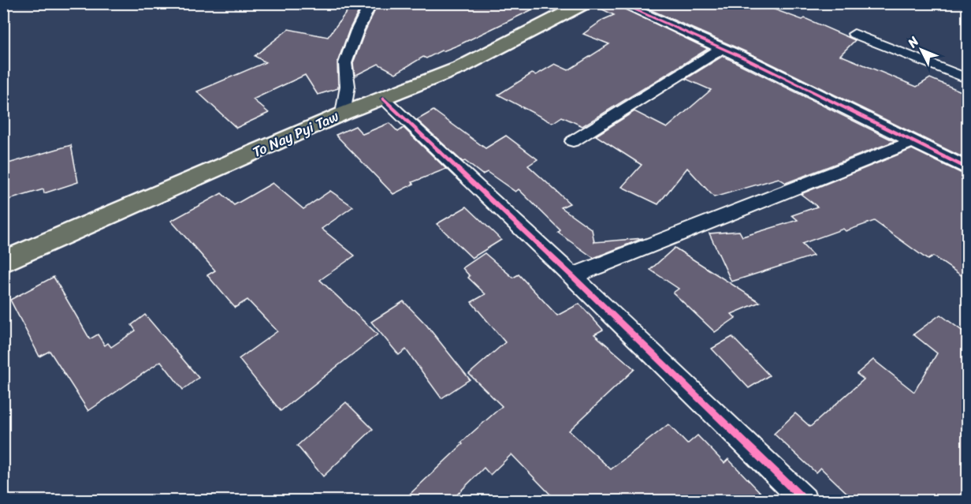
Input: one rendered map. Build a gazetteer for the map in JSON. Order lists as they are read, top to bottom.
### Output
{
  "streets": {
    "main road": ["To Nay Pyi Taw"]
  },
  "north": "top left"
}
